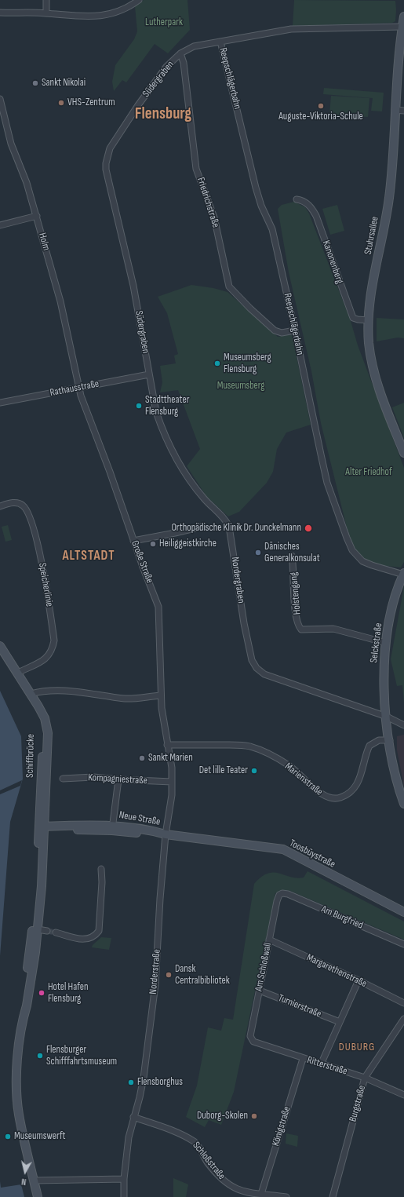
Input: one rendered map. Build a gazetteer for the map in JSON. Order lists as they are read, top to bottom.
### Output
{
  "streets": {
    "main road": [
      "Stuhrsallee",
      "Selckstraße",
      "Schiffbrücke",
      "Neue Straße",
      "Toosbüystraße"
    ],
    "street": [
      "Reepschlägerbahn",
      "Südergraben",
      "Friedrichstraße",
      "Holm",
      "Kanonenberg",
      "Rathausstraße",
      "Große Straße",
      "Nordergraben",
      "Speicherlinie",
      "Holstengang",
      "Kompagniestraße",
      "Marienstraße",
      "Am Burgfried",
      "Am Schloßwall",
      "Margarethenstraße",
      "Norderstraße",
      "Turnierstraße",
      "Ritterstraße",
      "Burgstraße",
      "Königstraße",
      "Schloßstraße"
    ]
  },
  "crossings": [
    ["Reepschlägerbahn", "Südergraben"],
    ["Reepschlägerbahn", "Friedrichstraße"],
    ["Reepschlägerbahn", "Selckstraße"],
    ["Südergraben", "Friedrichstraße"],
    ["Südergraben", "Stuhrsallee"],
    ["Südergraben", "Rathausstraße"],
    ["Südergraben", "Nordergraben"],
    ["Stuhrsallee", "Kanonenberg"],
    ["Holm", "Rathausstraße"],
    ["Holm", "Große Straße"],
    ["Rathausstraße", "Große Straße"],
    ["Rathausstraße", "Nordergraben"],
    ["Große Straße", "Marienstraße"],
    ["Große Straße", "Norderstraße"],
    ["Nordergraben", "Selckstraße"],
    ["Speicherlinie", "Schiffbrücke"],
    ["Holstengang", "Selckstraße"],
    ["Selckstraße", "Marienstraße"],
    ["Schiffbrücke", "Neue Straße"],
    ["Kompagniestraße", "Norderstraße"],
    ["Marienstraße", "Norderstraße"],
    ["Neue Straße", "Toosbüystraße"],
    ["Neue Straße", "Norderstraße"],
    ["Toosbüystraße", "Norderstraße"],
    ["Am Burgfried", "Am Schloßwall"],
    ["Am Schloßwall", "Margarethenstraße"],
    ["Am Schloßwall", "Turnierstraße"],
    ["Am Schloßwall", "Ritterstraße"],
    ["Norderstraße", "Schloßstraße"],
    ["Ritterstraße", "Burgstraße"],
    ["Ritterstraße", "Königstraße"],
    ["Königstraße", "Schloßstraße"]
  ],
  "districts": ["Flensburg", "ALTSTADT", "DUBURG"],
  "parks": ["Lutherpark", "Museumsberg", "Alter Friedhof"],
  "places": [
    "Sankt Nikolai",
    "VHS-Zentrum",
    "Auguste-Viktoria-Schule",
    "Museumsberg Flensburg",
    "Stadttheater Flensburg",
    "Orthopädische Klinik Dr. Dunckelmann",
    "Heiliggeistkirche",
    "Dänisches Generalkonsulat",
    "Sankt Marien",
    "Det lille Teater",
    "Dansk Centralbibliotek",
    "Hotel Hafen Flensburg",
    "Flensburger Schifffahrtsmuseum",
    "Flensborghus",
    "Duborg-Skolen",
    "Museumswerft"
  ],
  "north": "bottom"
}
